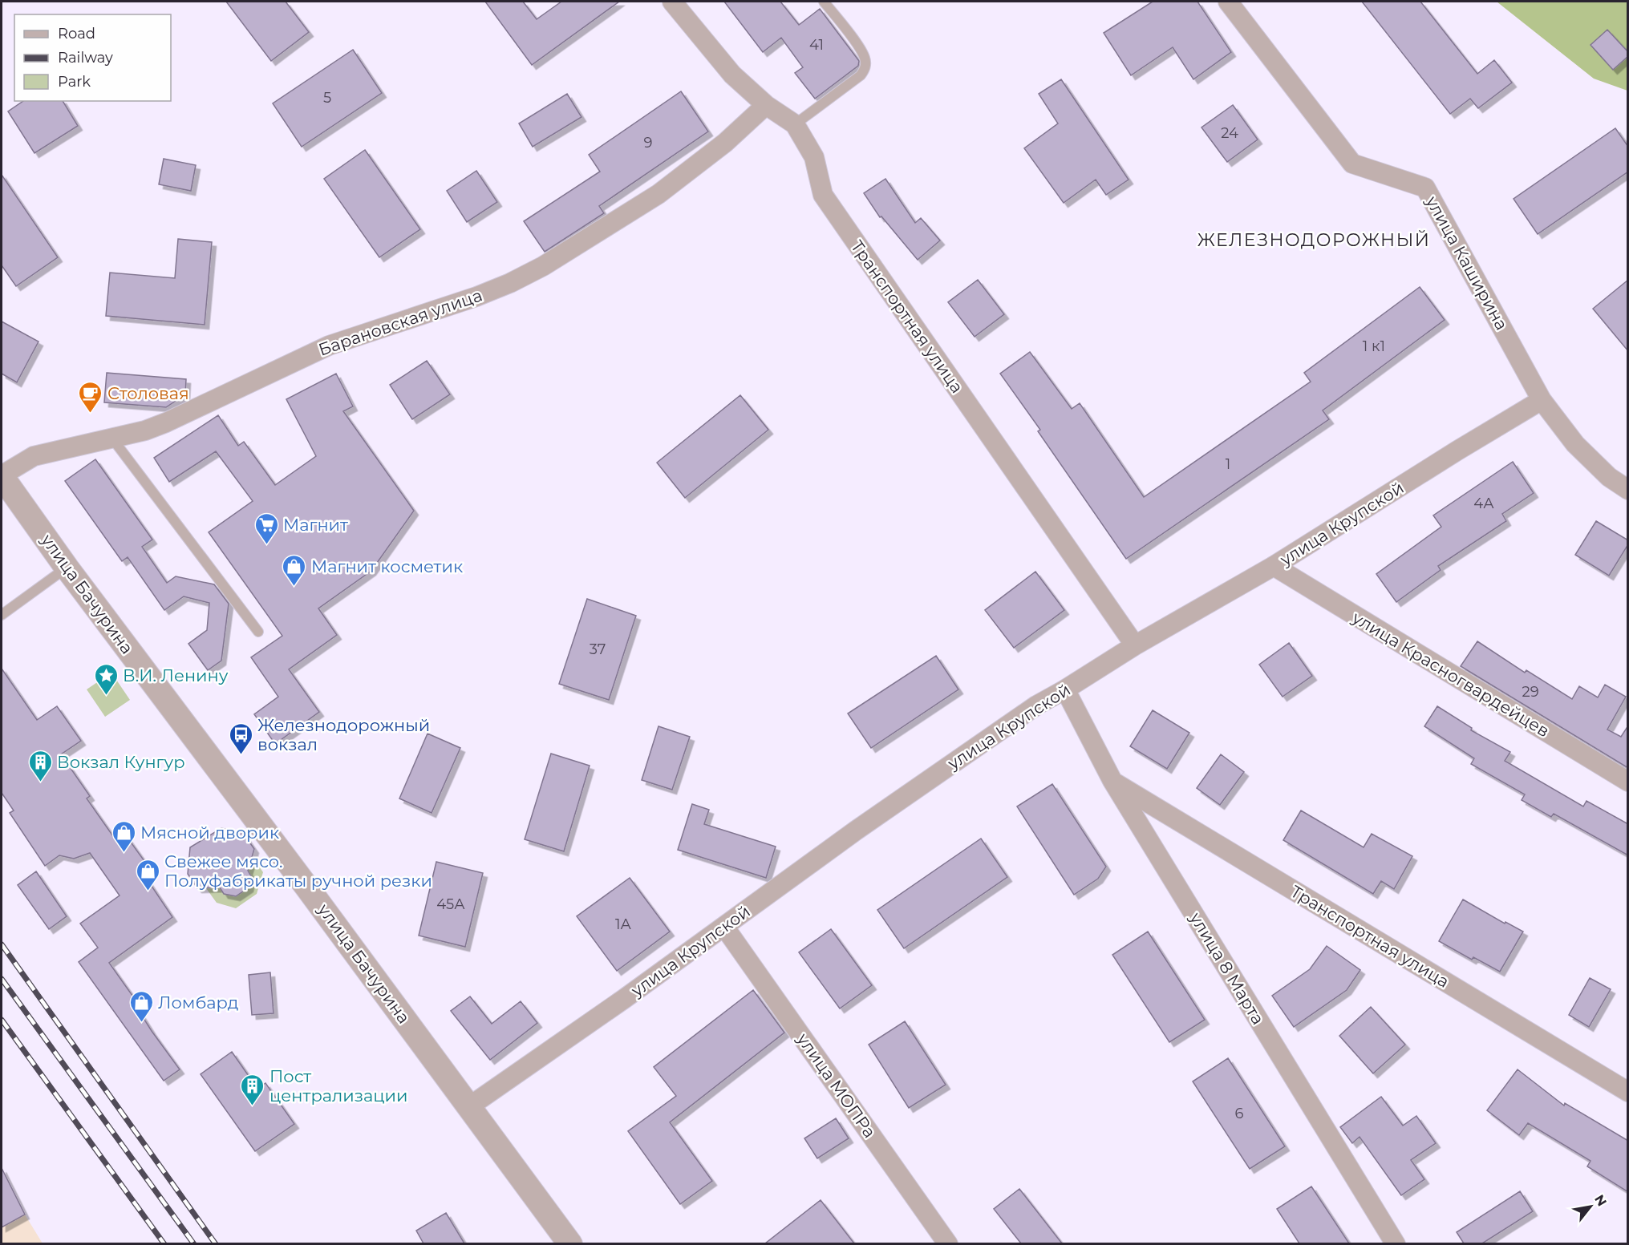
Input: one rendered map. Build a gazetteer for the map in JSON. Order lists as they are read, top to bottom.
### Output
{
  "streets": {
    "street": [
      "улица Каширина",
      "Транспортная улица",
      "Барановская улица",
      "улица Крупской",
      "улица Бачурина",
      "улица Красногвардейцев",
      "улица 8 Марта",
      "улица МОПРа"
    ]
  },
  "crossings": [
    ["улица Каширина", "улица Крупской"],
    ["Транспортная улица", "Барановская улица"],
    ["Транспортная улица", "улица Крупской"],
    ["Транспортная улица", "улица 8 Марта"],
    ["Барановская улица", "улица Бачурина"],
    ["улица Крупской", "улица Бачурина"],
    ["улица Крупской", "улица Красногвардейцев"],
    ["улица Крупской", "улица 8 Марта"],
    ["улица Крупской", "улица МОПРа"]
  ],
  "districts": ["ЖЕЛЕЗНОДОРОЖНЫЙ"],
  "places": {
    "cafe": ["Столовая"],
    "supermarket": ["Магнит"],
    "shop": [
      "Магнит косметик",
      "Мясной дворик",
      "Свежее мясо. Полуфабрикаты ручной резки",
      "Ломбард"
    ],
    "place": ["В.И. Ленину"],
    "bus stop": ["Железнодорожный вокзал"],
    "building": ["Вокзал Кунгур", "Пост централизации"]
  },
  "house_numbers": [
    "41",
    "5",
    "24",
    "9",
    "1 к1",
    "1",
    "4А",
    "37",
    "29",
    "45А",
    "1А",
    "6"
  ],
  "legend": ["Road", "Railway", "Park"],
  "north": "top right"
}
